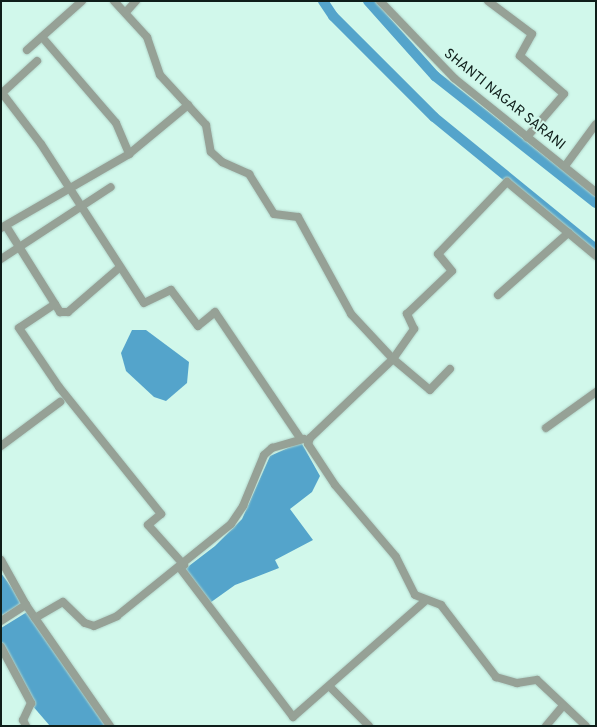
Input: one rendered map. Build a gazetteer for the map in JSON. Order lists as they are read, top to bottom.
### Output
{
  "streets": {
    "street": ["SHANTI NAGAR SARANI"]
  }
}
